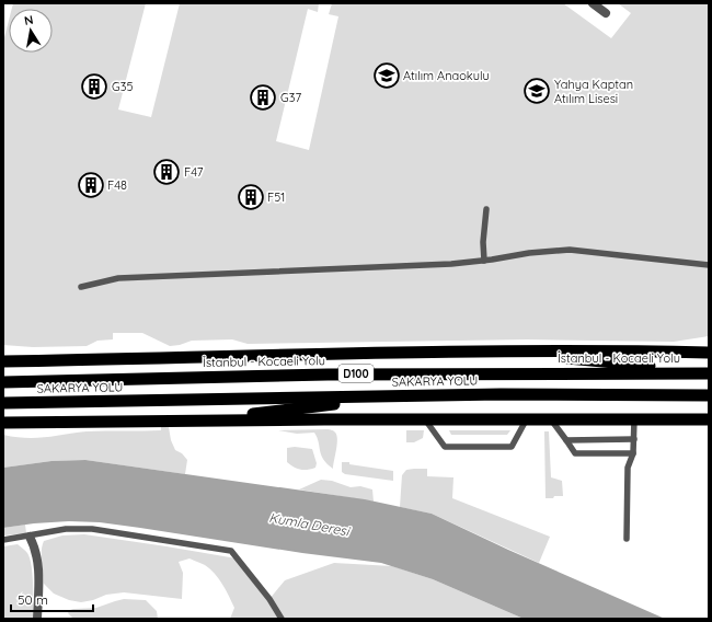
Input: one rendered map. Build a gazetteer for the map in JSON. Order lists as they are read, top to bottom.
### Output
{
  "streets": {
    "highway": ["İstanbul - Kocaeli Yolu", "D100", "SAKARYA YOLU"]
  },
  "water": ["Kumla Deresi"],
  "places": {
    "school or university": ["Atılım Anaokulu", "Yahya Kaptan Atılım Lisesi"],
    "building": [
      "G35",
      "G37",
      "F47",
      "F48",
      "F51"
    ]
  },
  "scale_bar": "50 m",
  "north": "top"
}
